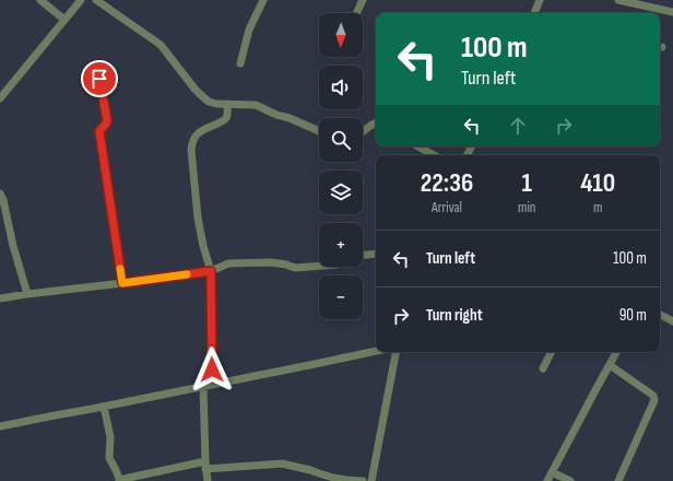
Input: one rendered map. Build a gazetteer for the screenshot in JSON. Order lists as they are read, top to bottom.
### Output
{
  "north": "bottom",
  "page": {
    "map_buttons": ["+", "−"],
    "turn": ["100 m", "Turn left"],
    "eta": [
      "22:36",
      "Arrival",
      "1",
      "min",
      "410",
      "m"
    ],
    "list": [
      {
        "name": "Turn left",
        "value": "100 m"
      },
      {
        "name": "Turn right",
        "value": "90 m"
      }
    ]
  }
}
